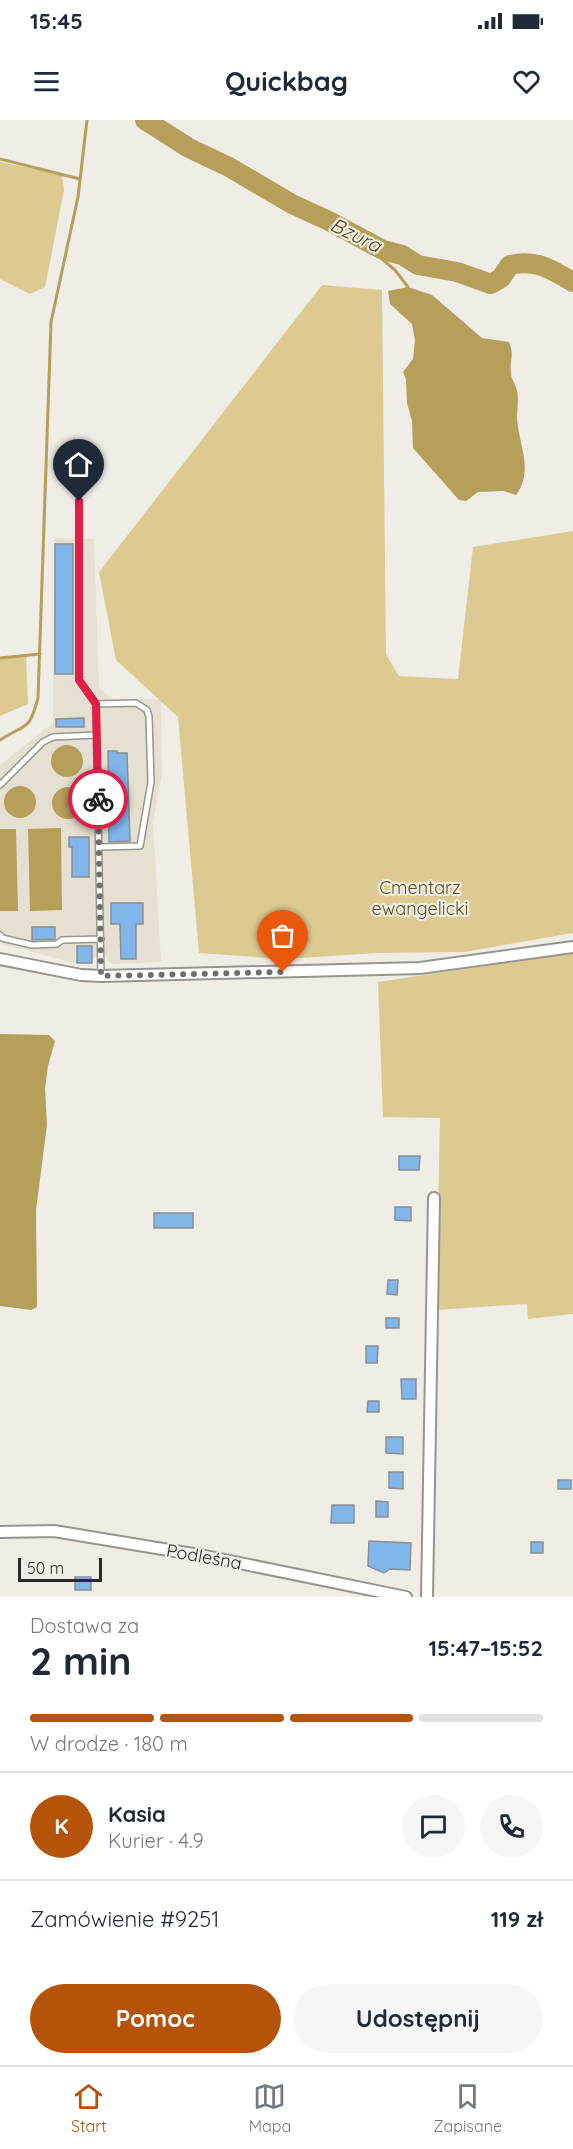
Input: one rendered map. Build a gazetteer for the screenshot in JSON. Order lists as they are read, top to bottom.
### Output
{
  "streets": {
    "street": ["Podleśna"]
  },
  "water": ["Bzura"],
  "parks": ["Cmentarz ewangelicki"],
  "scale_bar": "50 m",
  "page": {
    "status": "15:45",
    "header": "Quickbag",
    "scale": "50 m",
    "heading": ["2 min", "Dostawa za", "15:47–15:52"],
    "panel": [
      "Kasia",
      "Kurier · 4.9",
      "Zamówienie #9251",
      "119 zł"
    ],
    "bar": "W drodze · 180 m",
    "round": "K",
    "buttons": ["Pomoc", "Udostępnij"],
    "tabs": ["Start", "Mapa", "Zapisane"]
  }
}
